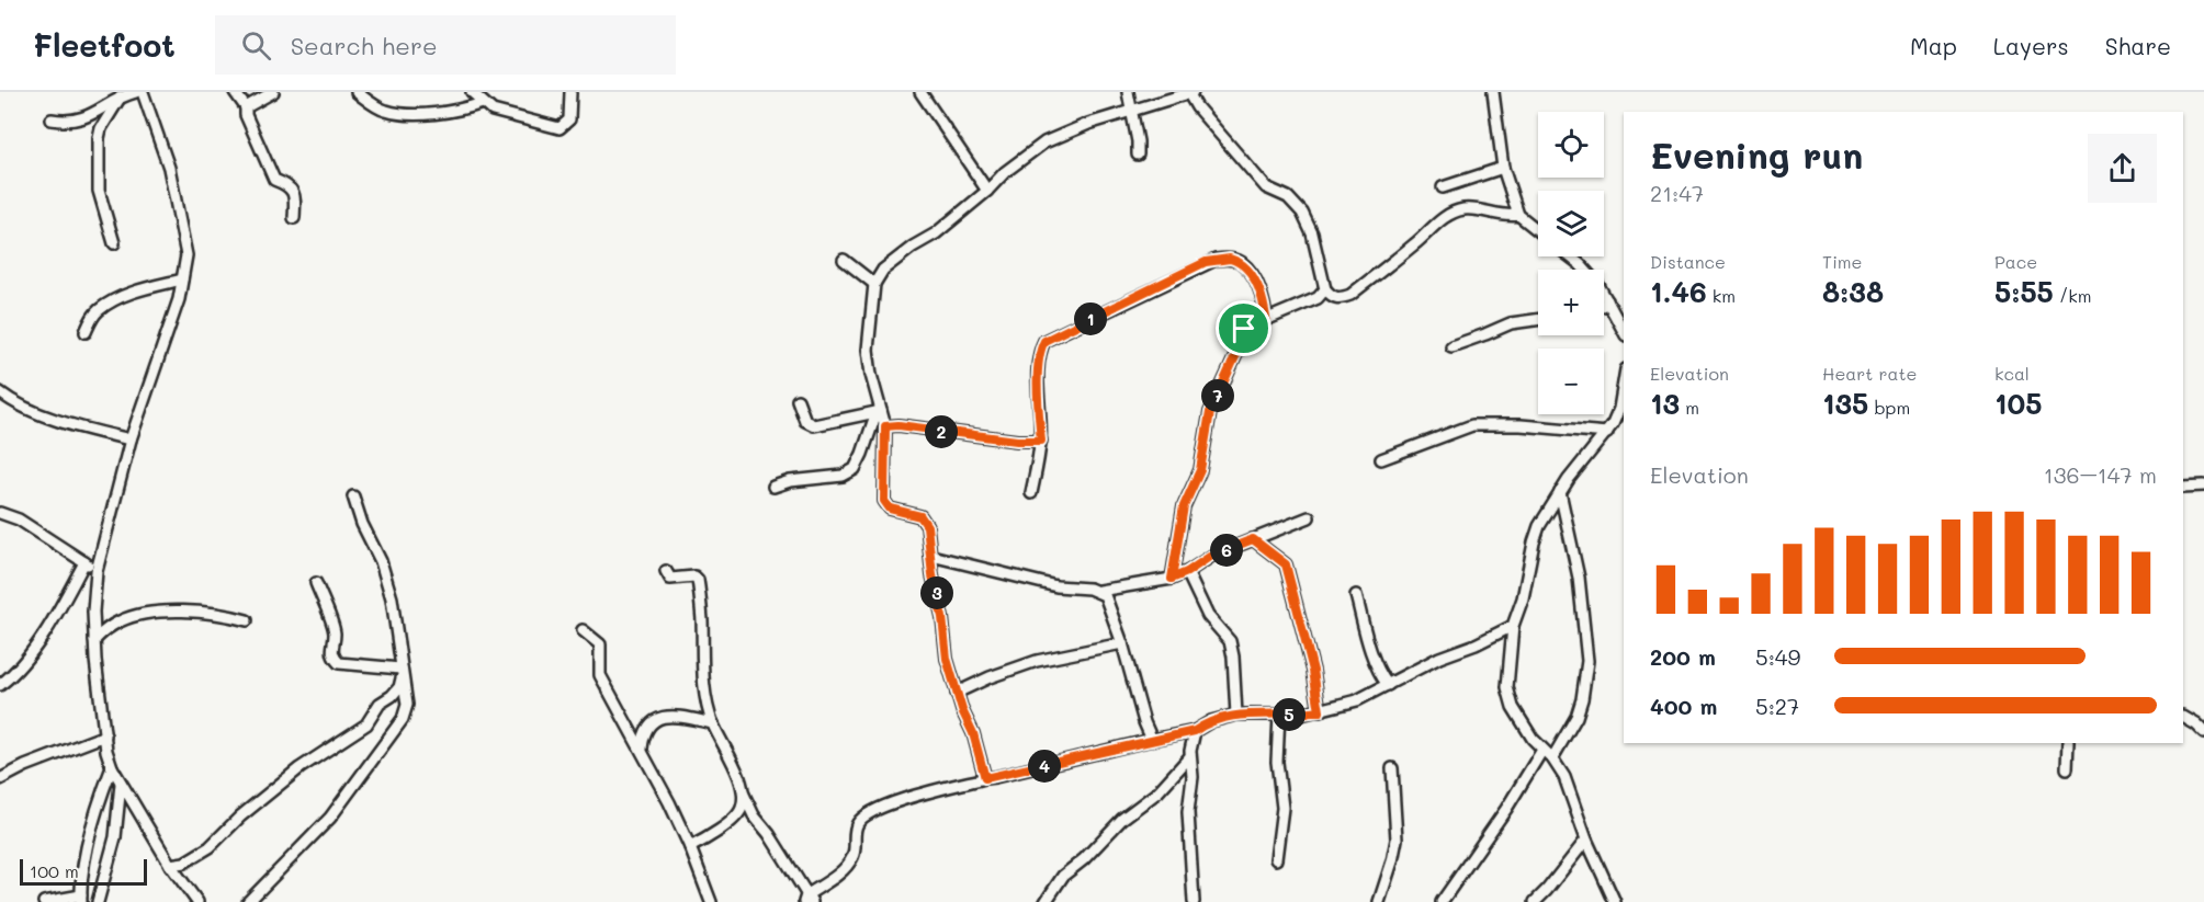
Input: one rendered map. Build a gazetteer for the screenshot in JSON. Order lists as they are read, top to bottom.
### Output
{
  "scale_bar": "100 m",
  "page": {
    "header": "Fleetfoot",
    "search": "Search here",
    "nav": ["Map", "Layers", "Share"],
    "map_buttons": ["+", "−"],
    "heading": ["Evening run", "21:47"],
    "stats": [
      ["Distance", "1.46 km"],
      ["Time", "8:38"],
      ["Pace", "5:55 /km"],
      ["Elevation", "13 m"],
      ["Heart rate", "135 bpm"],
      ["kcal", "105"]
    ],
    "pins": [
      "1",
      "7",
      "2",
      "6",
      "3",
      "5",
      "4"
    ],
    "chart": ["Elevation", "136–147 m"],
    "list": [
      {
        "name": "200 m",
        "note": "5:49"
      },
      {
        "name": "400 m",
        "note": "5:27"
      }
    ],
    "scale": "100 m"
  }
}
